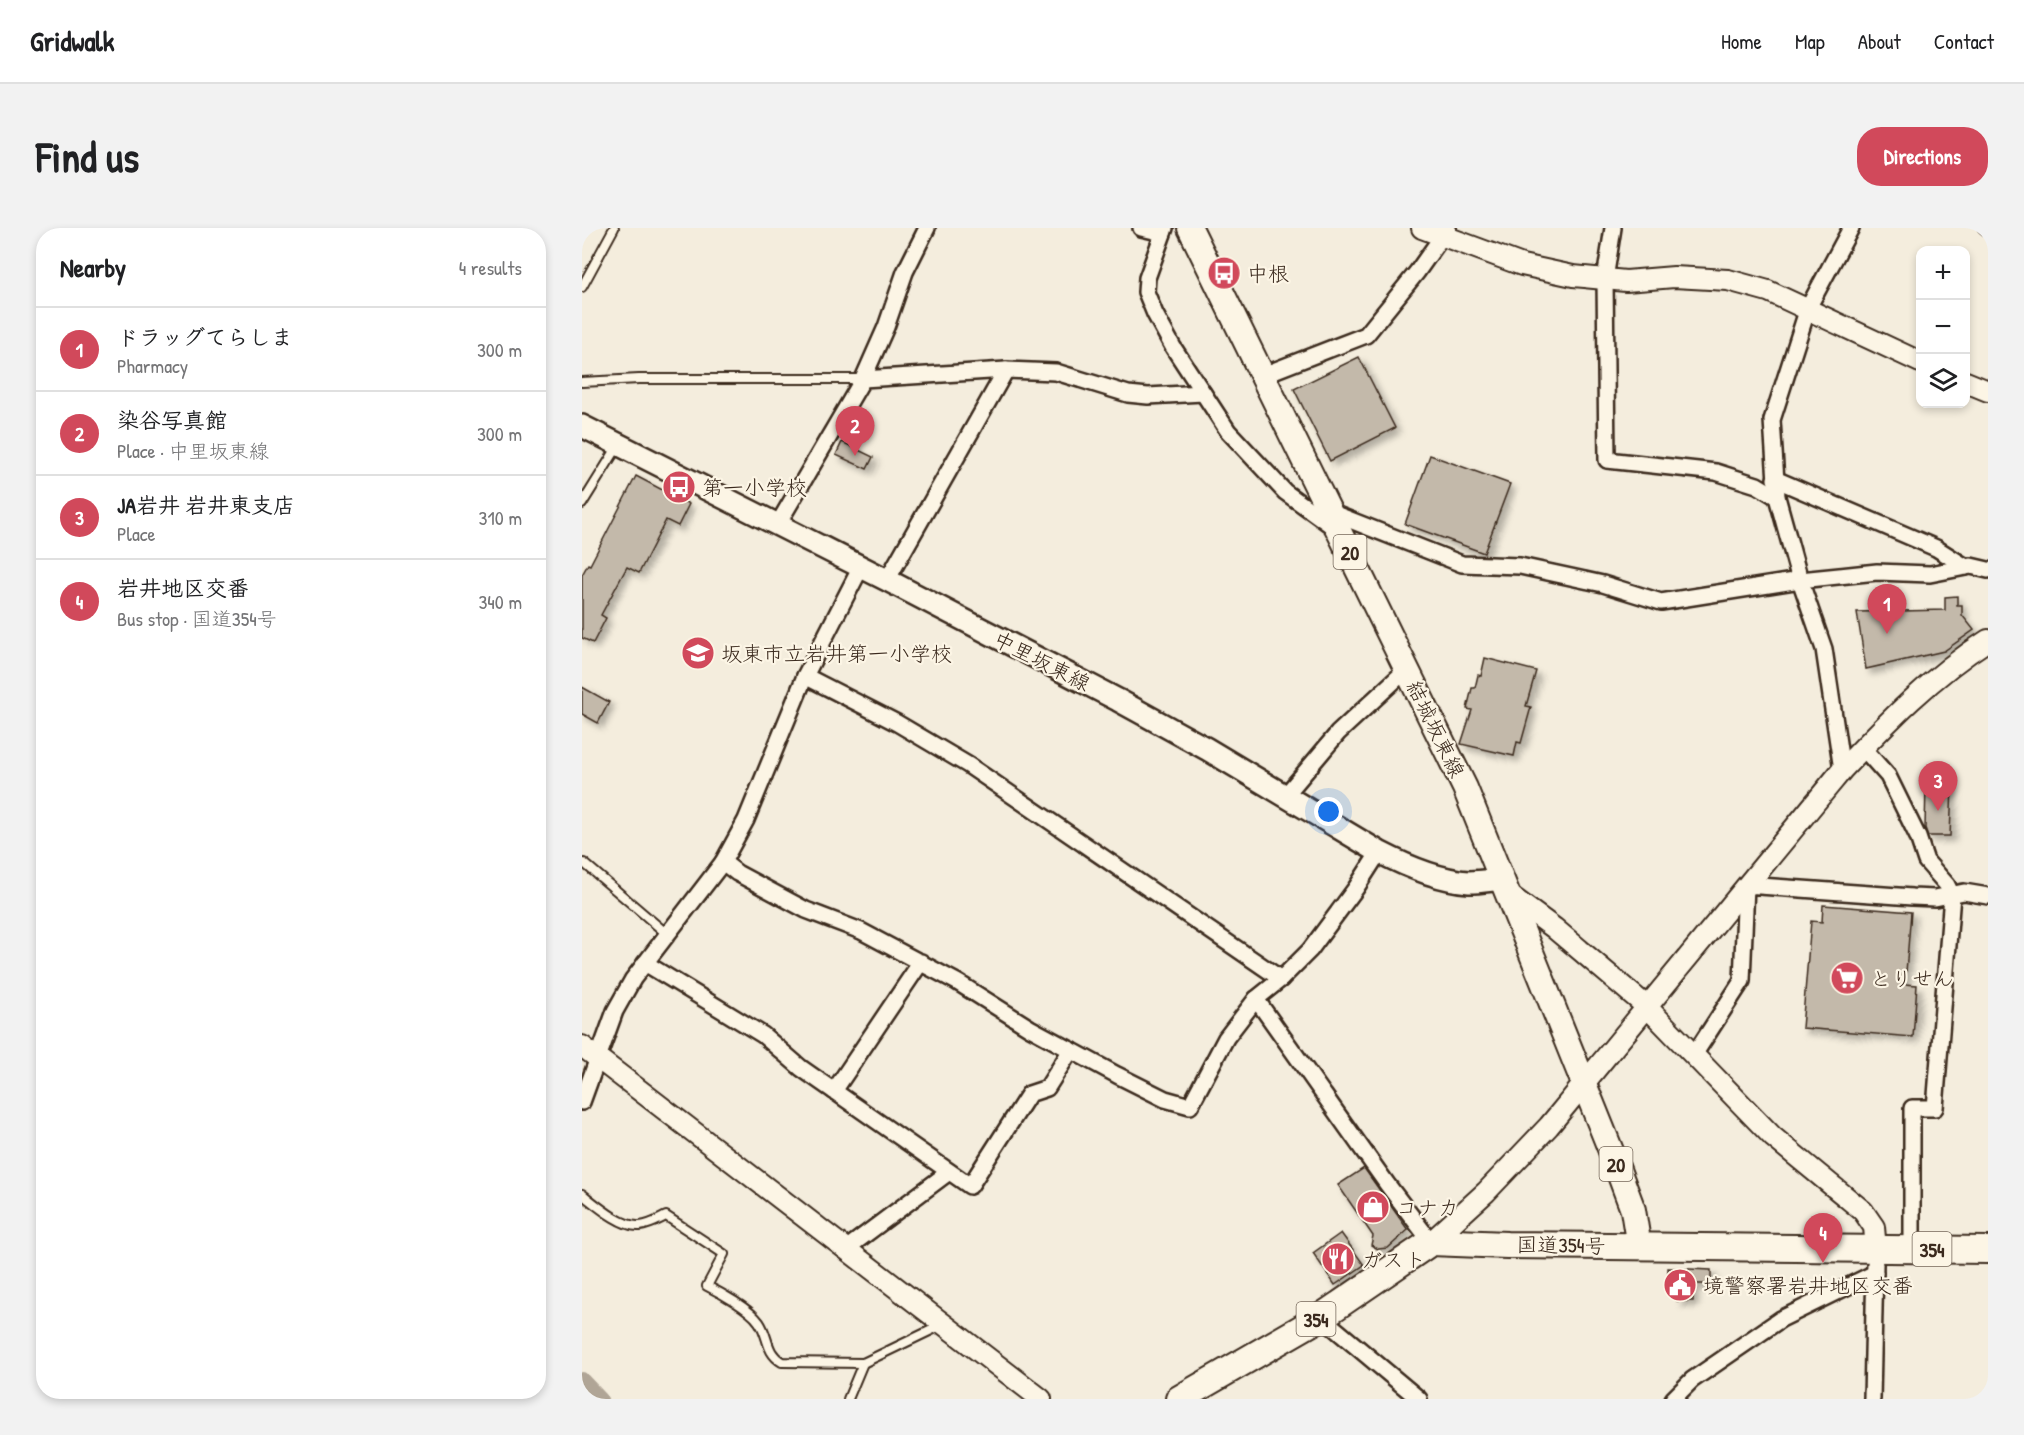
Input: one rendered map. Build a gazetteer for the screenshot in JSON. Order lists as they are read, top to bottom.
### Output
{
  "streets": {
    "highway": ["国道354号", "354"],
    "main road": ["20", "中里坂東線", "結城坂東線"]
  },
  "crossings": [
    ["中里坂東線", "結城坂東線"],
    ["結城坂東線", "国道354号"],
    ["国道354号", "354"]
  ],
  "places": {
    "bus stop": ["中根", "第一小学校"],
    "school or university": ["坂東市立岩井第一小学校"],
    "supermarket": ["とりせん"],
    "shop": ["コナカ"],
    "restaurant": ["ガスト"],
    "public building": ["境警察署岩井地区交番"]
  },
  "page": {
    "header": "Gridwalk",
    "nav": [
      "Home",
      "Map",
      "About",
      "Contact"
    ],
    "buttons": "Directions",
    "title": "Find us",
    "heading": ["Nearby", "4 results"],
    "map_buttons": ["+", "−"],
    "list": [
      {
        "mark": "1",
        "name": "ドラッグてらしま",
        "note": "Pharmacy",
        "value": "300 m"
      },
      {
        "mark": "2",
        "name": "染谷写真館",
        "note": "Place · 中里坂東線",
        "value": "300 m"
      },
      {
        "mark": "3",
        "name": "JA岩井 岩井東支店",
        "note": "Place",
        "value": "310 m"
      },
      {
        "mark": "4",
        "name": "岩井地区交番",
        "note": "Bus stop · 国道354号",
        "value": "340 m"
      }
    ],
    "pins": [
      "2",
      "1",
      "3",
      "4"
    ]
  }
}
